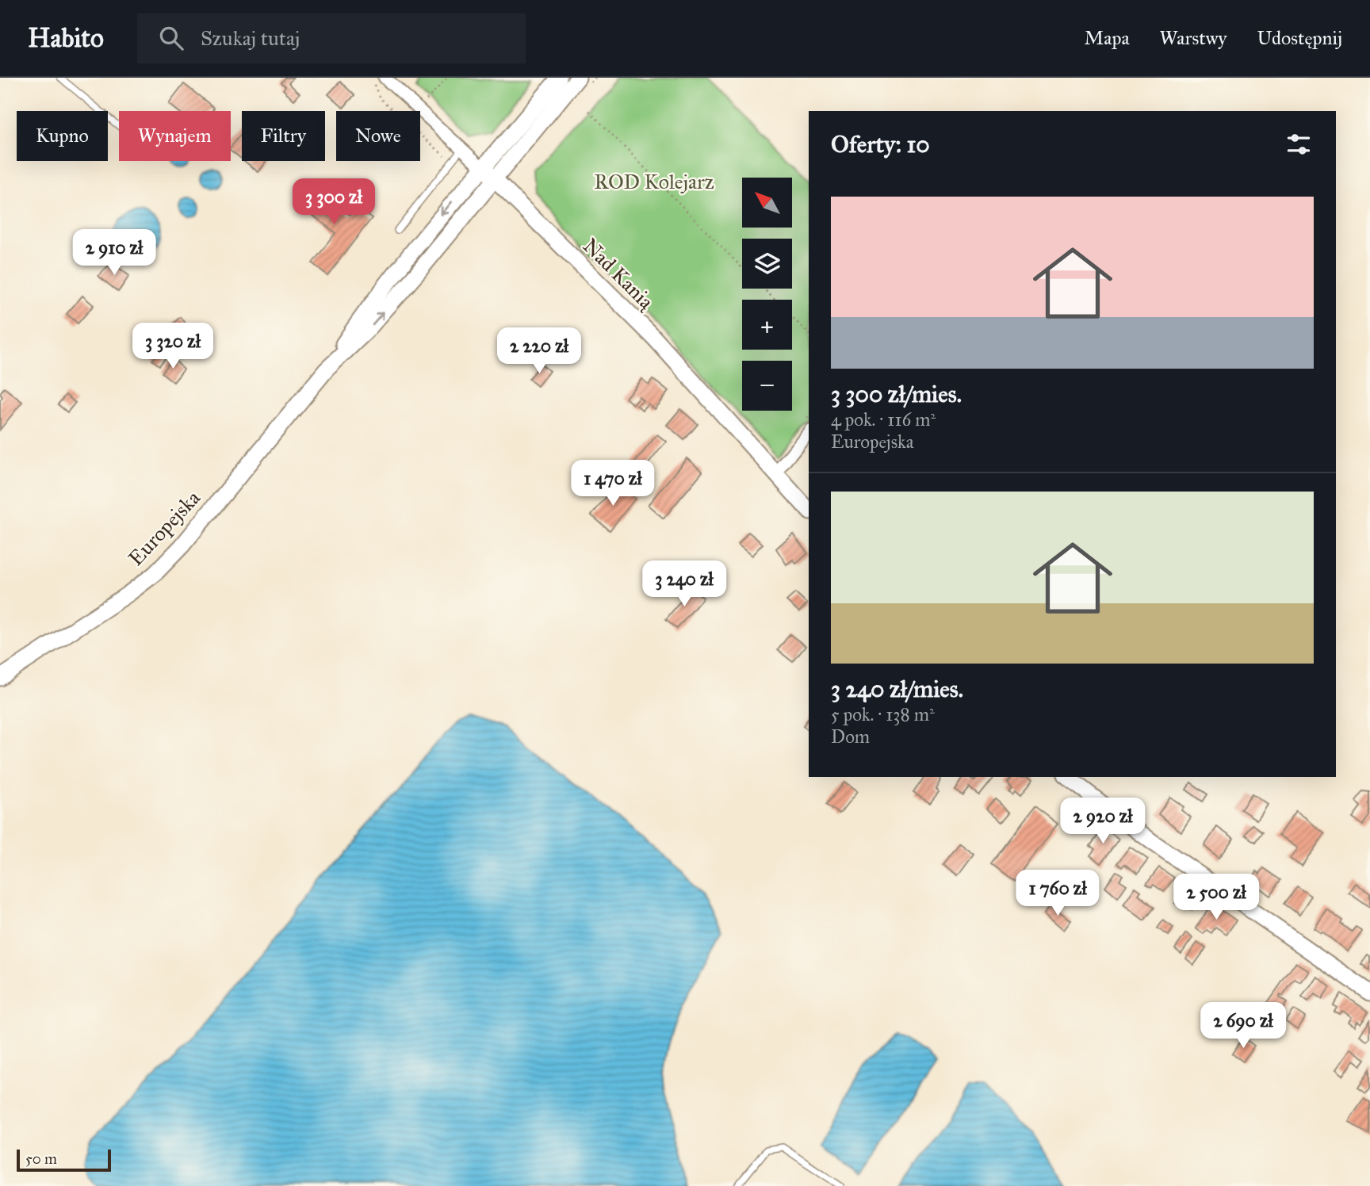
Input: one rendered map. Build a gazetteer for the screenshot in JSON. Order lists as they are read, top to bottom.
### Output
{
  "streets": {
    "street": ["Nad Kanią", "Europejska"]
  },
  "crossings": [
    ["Nad Kanią", "Europejska"]
  ],
  "parks": ["ROD Kolejarz"],
  "scale_bar": "50 m",
  "north": "top left",
  "page": {
    "header": "Habito",
    "search": "Szukaj tutaj",
    "nav": ["Mapa", "Warstwy", "Udostępnij"],
    "chip": [
      "Kupno",
      "Wynajem",
      "Filtry",
      "Nowe"
    ],
    "heading": "Oferty: 10",
    "map_buttons": ["+", "−"],
    "list": [
      {
        "name": "3 300 zł/mies.",
        "note": "4 pok. · 116 m² · Europejska"
      },
      {
        "name": "3 240 zł/mies.",
        "note": "5 pok. · 138 m² · Dom"
      }
    ],
    "price": [
      "3 300 zł",
      "2 910 zł",
      "3 320 zł",
      "2 220 zł",
      "1 470 zł",
      "3 240 zł",
      "2 920 zł",
      "1 760 zł",
      "2 500 zł",
      "2 690 zł"
    ],
    "scale": "50 m"
  }
}
